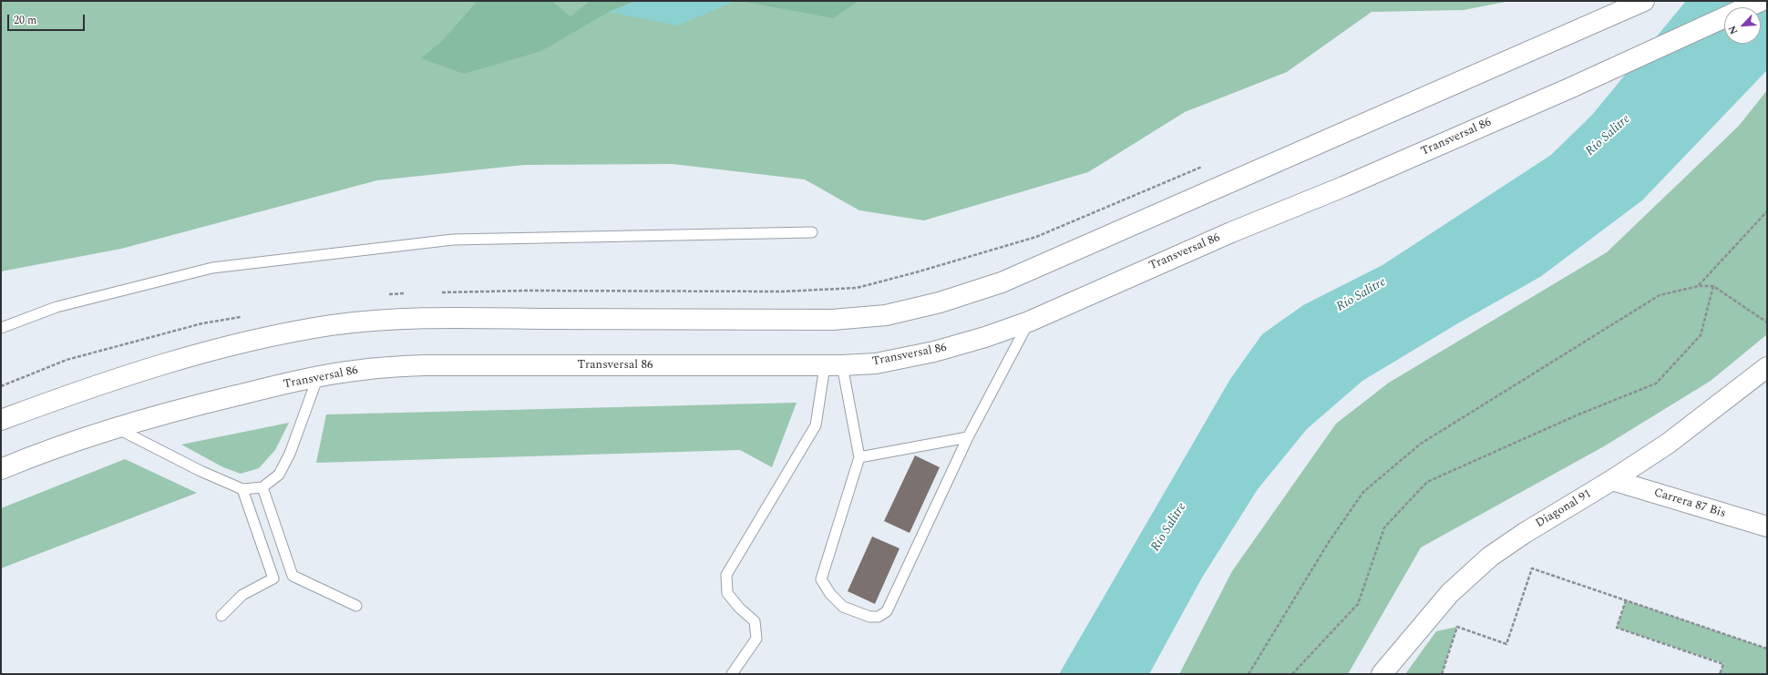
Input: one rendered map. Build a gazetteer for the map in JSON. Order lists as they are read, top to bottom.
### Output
{
  "streets": {
    "main road": ["Transversal 86", "Carrera 87 Bis", "Diagonal 91"]
  },
  "crossings": [
    ["Carrera 87 Bis", "Diagonal 91"]
  ],
  "water": ["Río Salitre"],
  "scale_bar": "20 m",
  "north": "bottom left"
}
